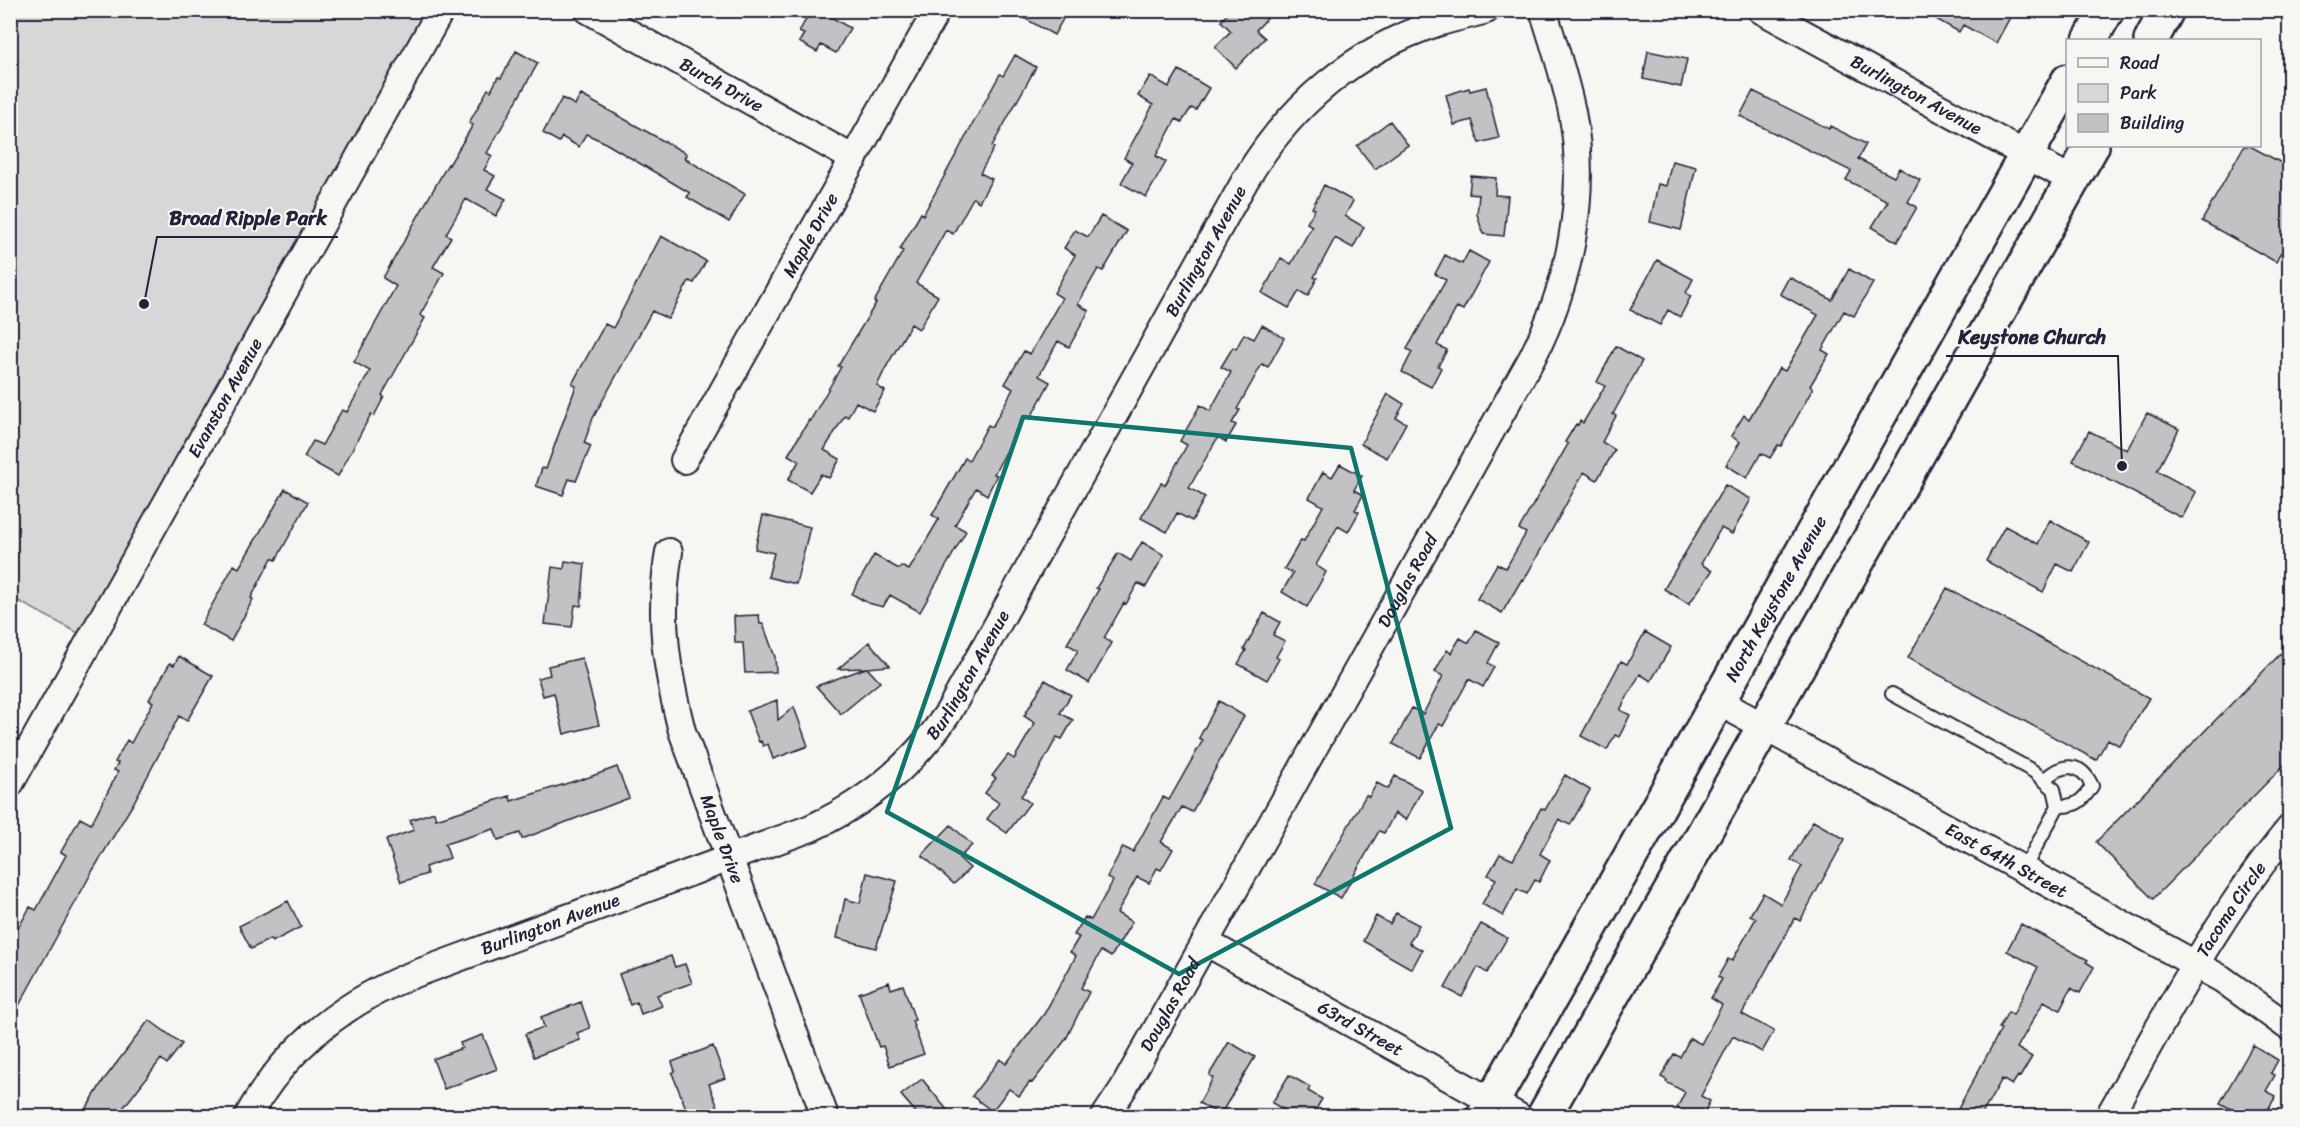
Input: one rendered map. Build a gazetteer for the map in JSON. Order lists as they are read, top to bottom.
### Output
{
  "streets": {
    "main road": ["North Keystone Avenue"],
    "street": [
      "Burch Drive",
      "Burlington Avenue",
      "Maple Drive",
      "Evanston Avenue",
      "Douglas Road",
      "East 64th Street",
      "Tacoma Circle",
      "63rd Street"
    ]
  },
  "crossings": [
    ["Burch Drive", "Maple Drive"],
    ["Burlington Avenue", "Maple Drive"],
    ["Burlington Avenue", "North Keystone Avenue"],
    ["Douglas Road", "63rd Street"],
    ["North Keystone Avenue", "East 64th Street"],
    ["North Keystone Avenue", "63rd Street"],
    ["East 64th Street", "Tacoma Circle"]
  ],
  "places": ["Broad Ripple Park", "Keystone Church"],
  "legend": ["Road", "Park", "Building"]
}
